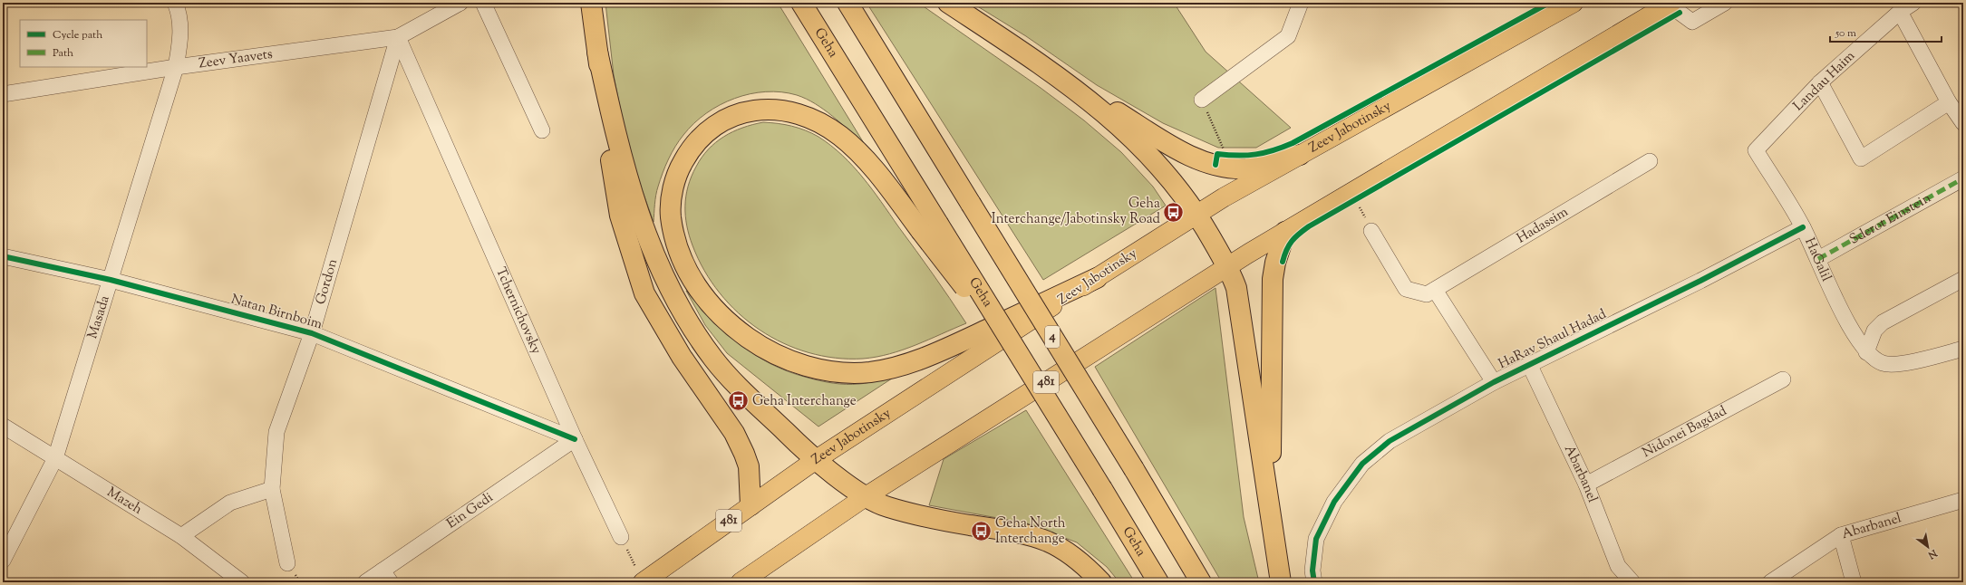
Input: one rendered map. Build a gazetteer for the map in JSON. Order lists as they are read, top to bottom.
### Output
{
  "streets": {
    "highway": ["Geha", "4"],
    "main road": ["Zeev Jabotinsky", "481"],
    "street": [
      "Zeev Yaavets",
      "Landau Haim",
      "Sderot Einstein",
      "Hadassim",
      "HaGalil",
      "Gordon",
      "Tchernichovsky",
      "Natan Birnboim",
      "Masada",
      "HaRav Shaul Hadad",
      "Nidonei Bagdad",
      "Abarbanel",
      "Mazeh",
      "Ein Gedi"
    ]
  },
  "crossings": [
    ["Zeev Yaavets", "Gordon"],
    ["Zeev Yaavets", "Tchernichovsky"],
    ["Zeev Yaavets", "Masada"],
    ["Landau Haim", "HaGalil"],
    ["Sderot Einstein", "HaGalil"],
    ["HaGalil", "HaRav Shaul Hadad"],
    ["Gordon", "Tchernichovsky"],
    ["Gordon", "Natan Birnboim"],
    ["Tchernichovsky", "Natan Birnboim"],
    ["Tchernichovsky", "Ein Gedi"],
    ["Natan Birnboim", "Masada"],
    ["Natan Birnboim", "Ein Gedi"],
    ["Masada", "Mazeh"],
    ["HaRav Shaul Hadad", "Abarbanel"],
    ["Nidonei Bagdad", "Abarbanel"]
  ],
  "places": {
    "bus stop": ["Geha Interchange/Jabotinsky Road", "Geha Interchange", "Geha North Interchange"]
  },
  "legend": ["Cycle path", "Path"],
  "scale_bar": "50 m",
  "north": "bottom right"
}
